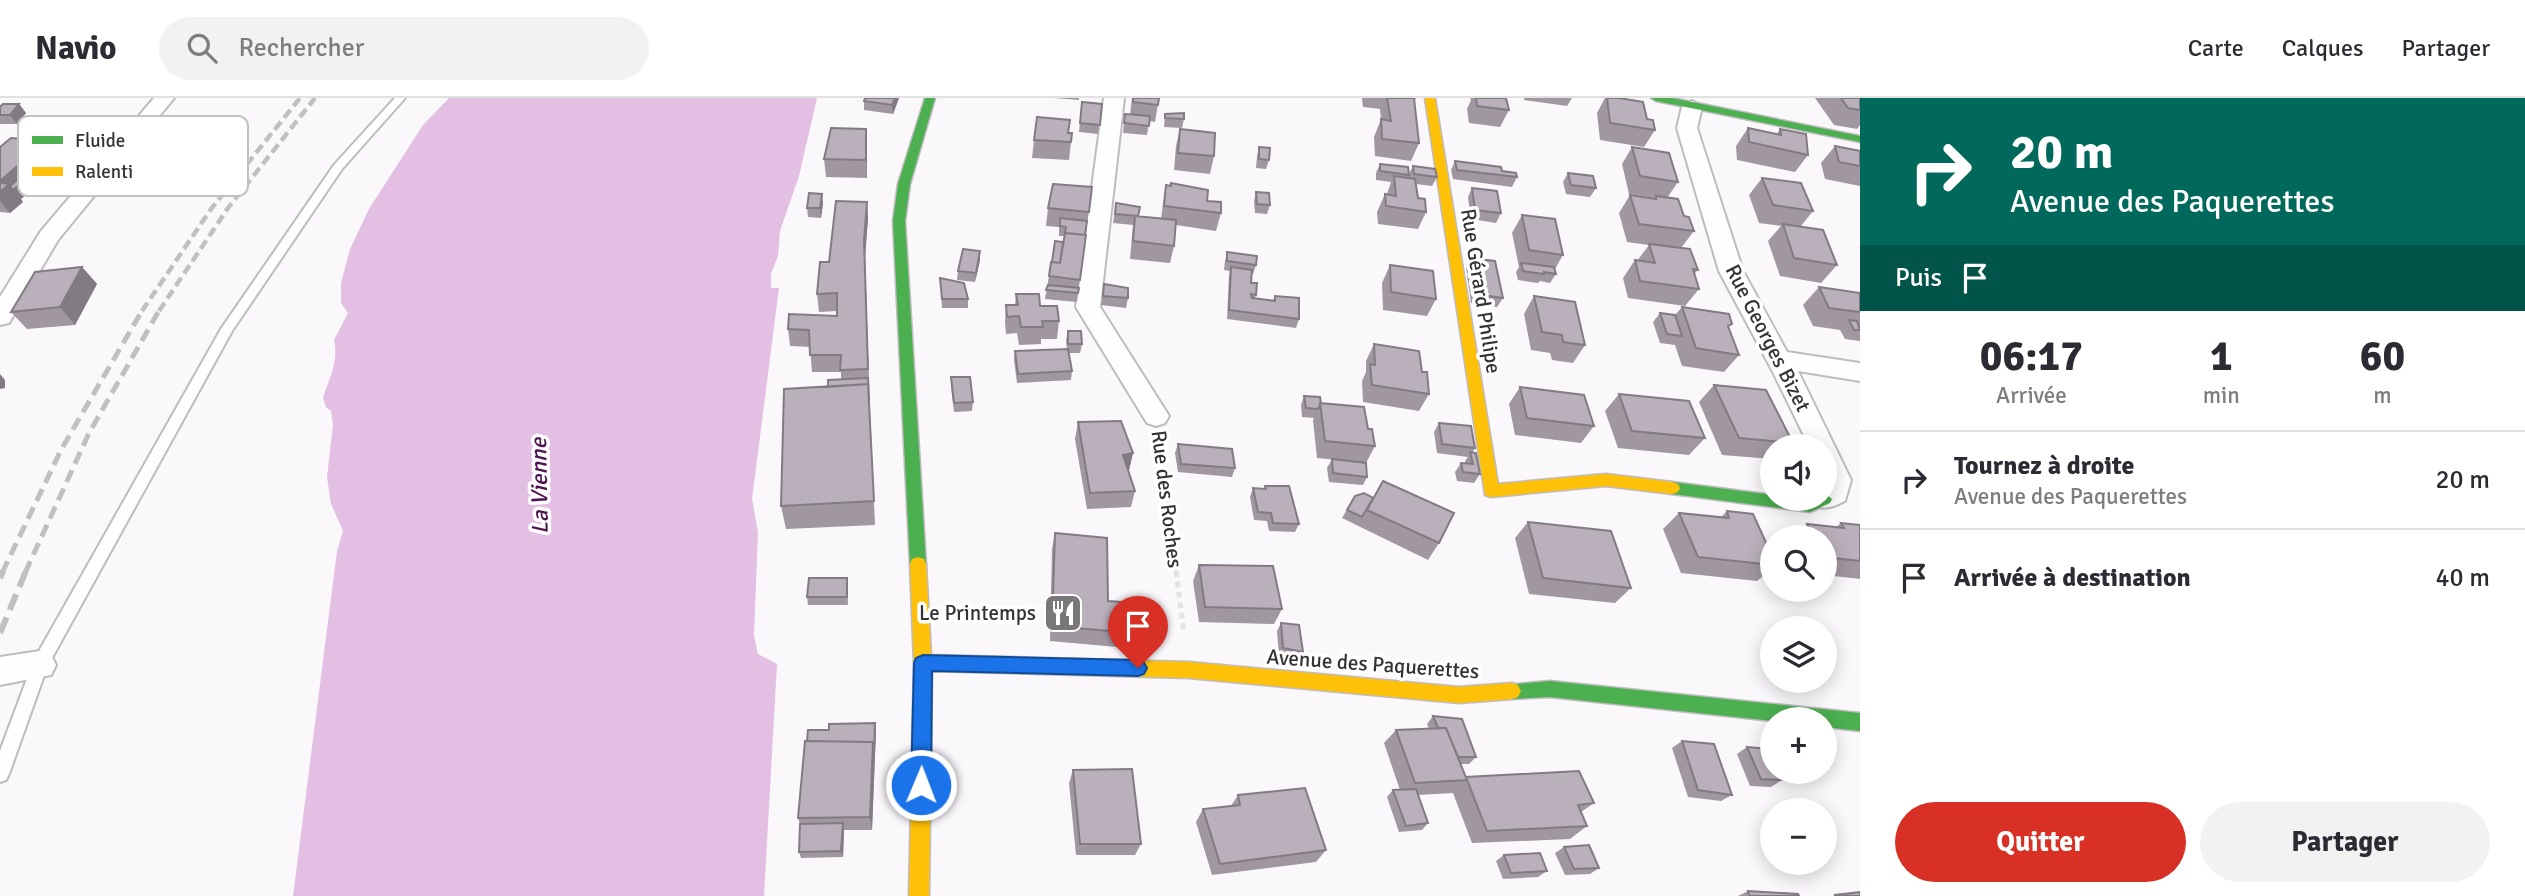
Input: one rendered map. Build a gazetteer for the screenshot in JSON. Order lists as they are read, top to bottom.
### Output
{
  "streets": {
    "main road": ["Rue Gérard Philipe", "Avenue des Paquerettes"],
    "street": ["Rue Georges Bizet", "Rue des Roches"]
  },
  "crossings": [
    ["Rue des Roches", "Avenue des Paquerettes"]
  ],
  "water": ["La Vienne"],
  "places": {
    "restaurant": ["Le Printemps"]
  },
  "legend": ["Fluide", "Ralenti"],
  "page": {
    "header": "Navio",
    "search": "Rechercher",
    "nav": ["Carte", "Calques", "Partager"],
    "turn": ["20 m", "Avenue des Paquerettes"],
    "then": "Puis",
    "eta": [
      "06:17",
      "Arrivée",
      "1",
      "min",
      "60",
      "m"
    ],
    "list": [
      {
        "name": "Tournez à droite",
        "note": "Avenue des Paquerettes",
        "value": "20 m"
      },
      {
        "name": "Arrivée à destination",
        "value": "40 m"
      }
    ],
    "map_buttons": ["+", "−"],
    "buttons": ["Quitter", "Partager"]
  }
}
